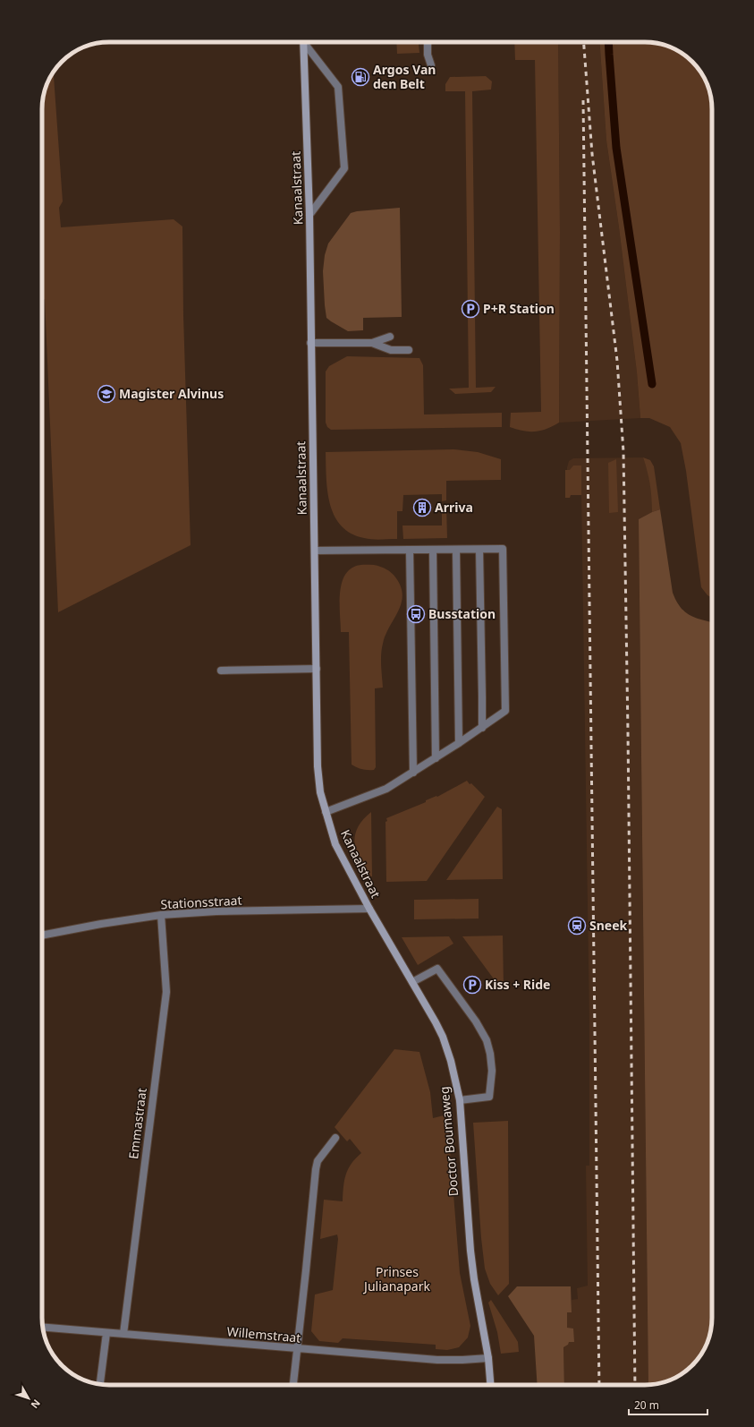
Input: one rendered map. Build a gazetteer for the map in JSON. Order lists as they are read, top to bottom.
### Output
{
  "streets": {
    "main road": ["Kanaalstraat", "Doctor Boumaweg"],
    "street": ["Stationsstraat", "Emmastraat", "Willemstraat"]
  },
  "crossings": [
    ["Kanaalstraat", "Stationsstraat"],
    ["Kanaalstraat", "Doctor Boumaweg"],
    ["Stationsstraat", "Emmastraat"],
    ["Stationsstraat", "Doctor Boumaweg"],
    ["Emmastraat", "Willemstraat"],
    ["Doctor Boumaweg", "Willemstraat"]
  ],
  "parks": ["Prinses Julianapark"],
  "places": {
    "fuel station": ["Argos Van den Belt"],
    "parking": ["P+R Station", "Kiss + Ride"],
    "school or university": ["Magister Alvinus"],
    "building": ["Arriva"],
    "bus stop": ["Busstation"],
    "station": ["Sneek"]
  },
  "scale_bar": "20 m",
  "north": "bottom right"
}
